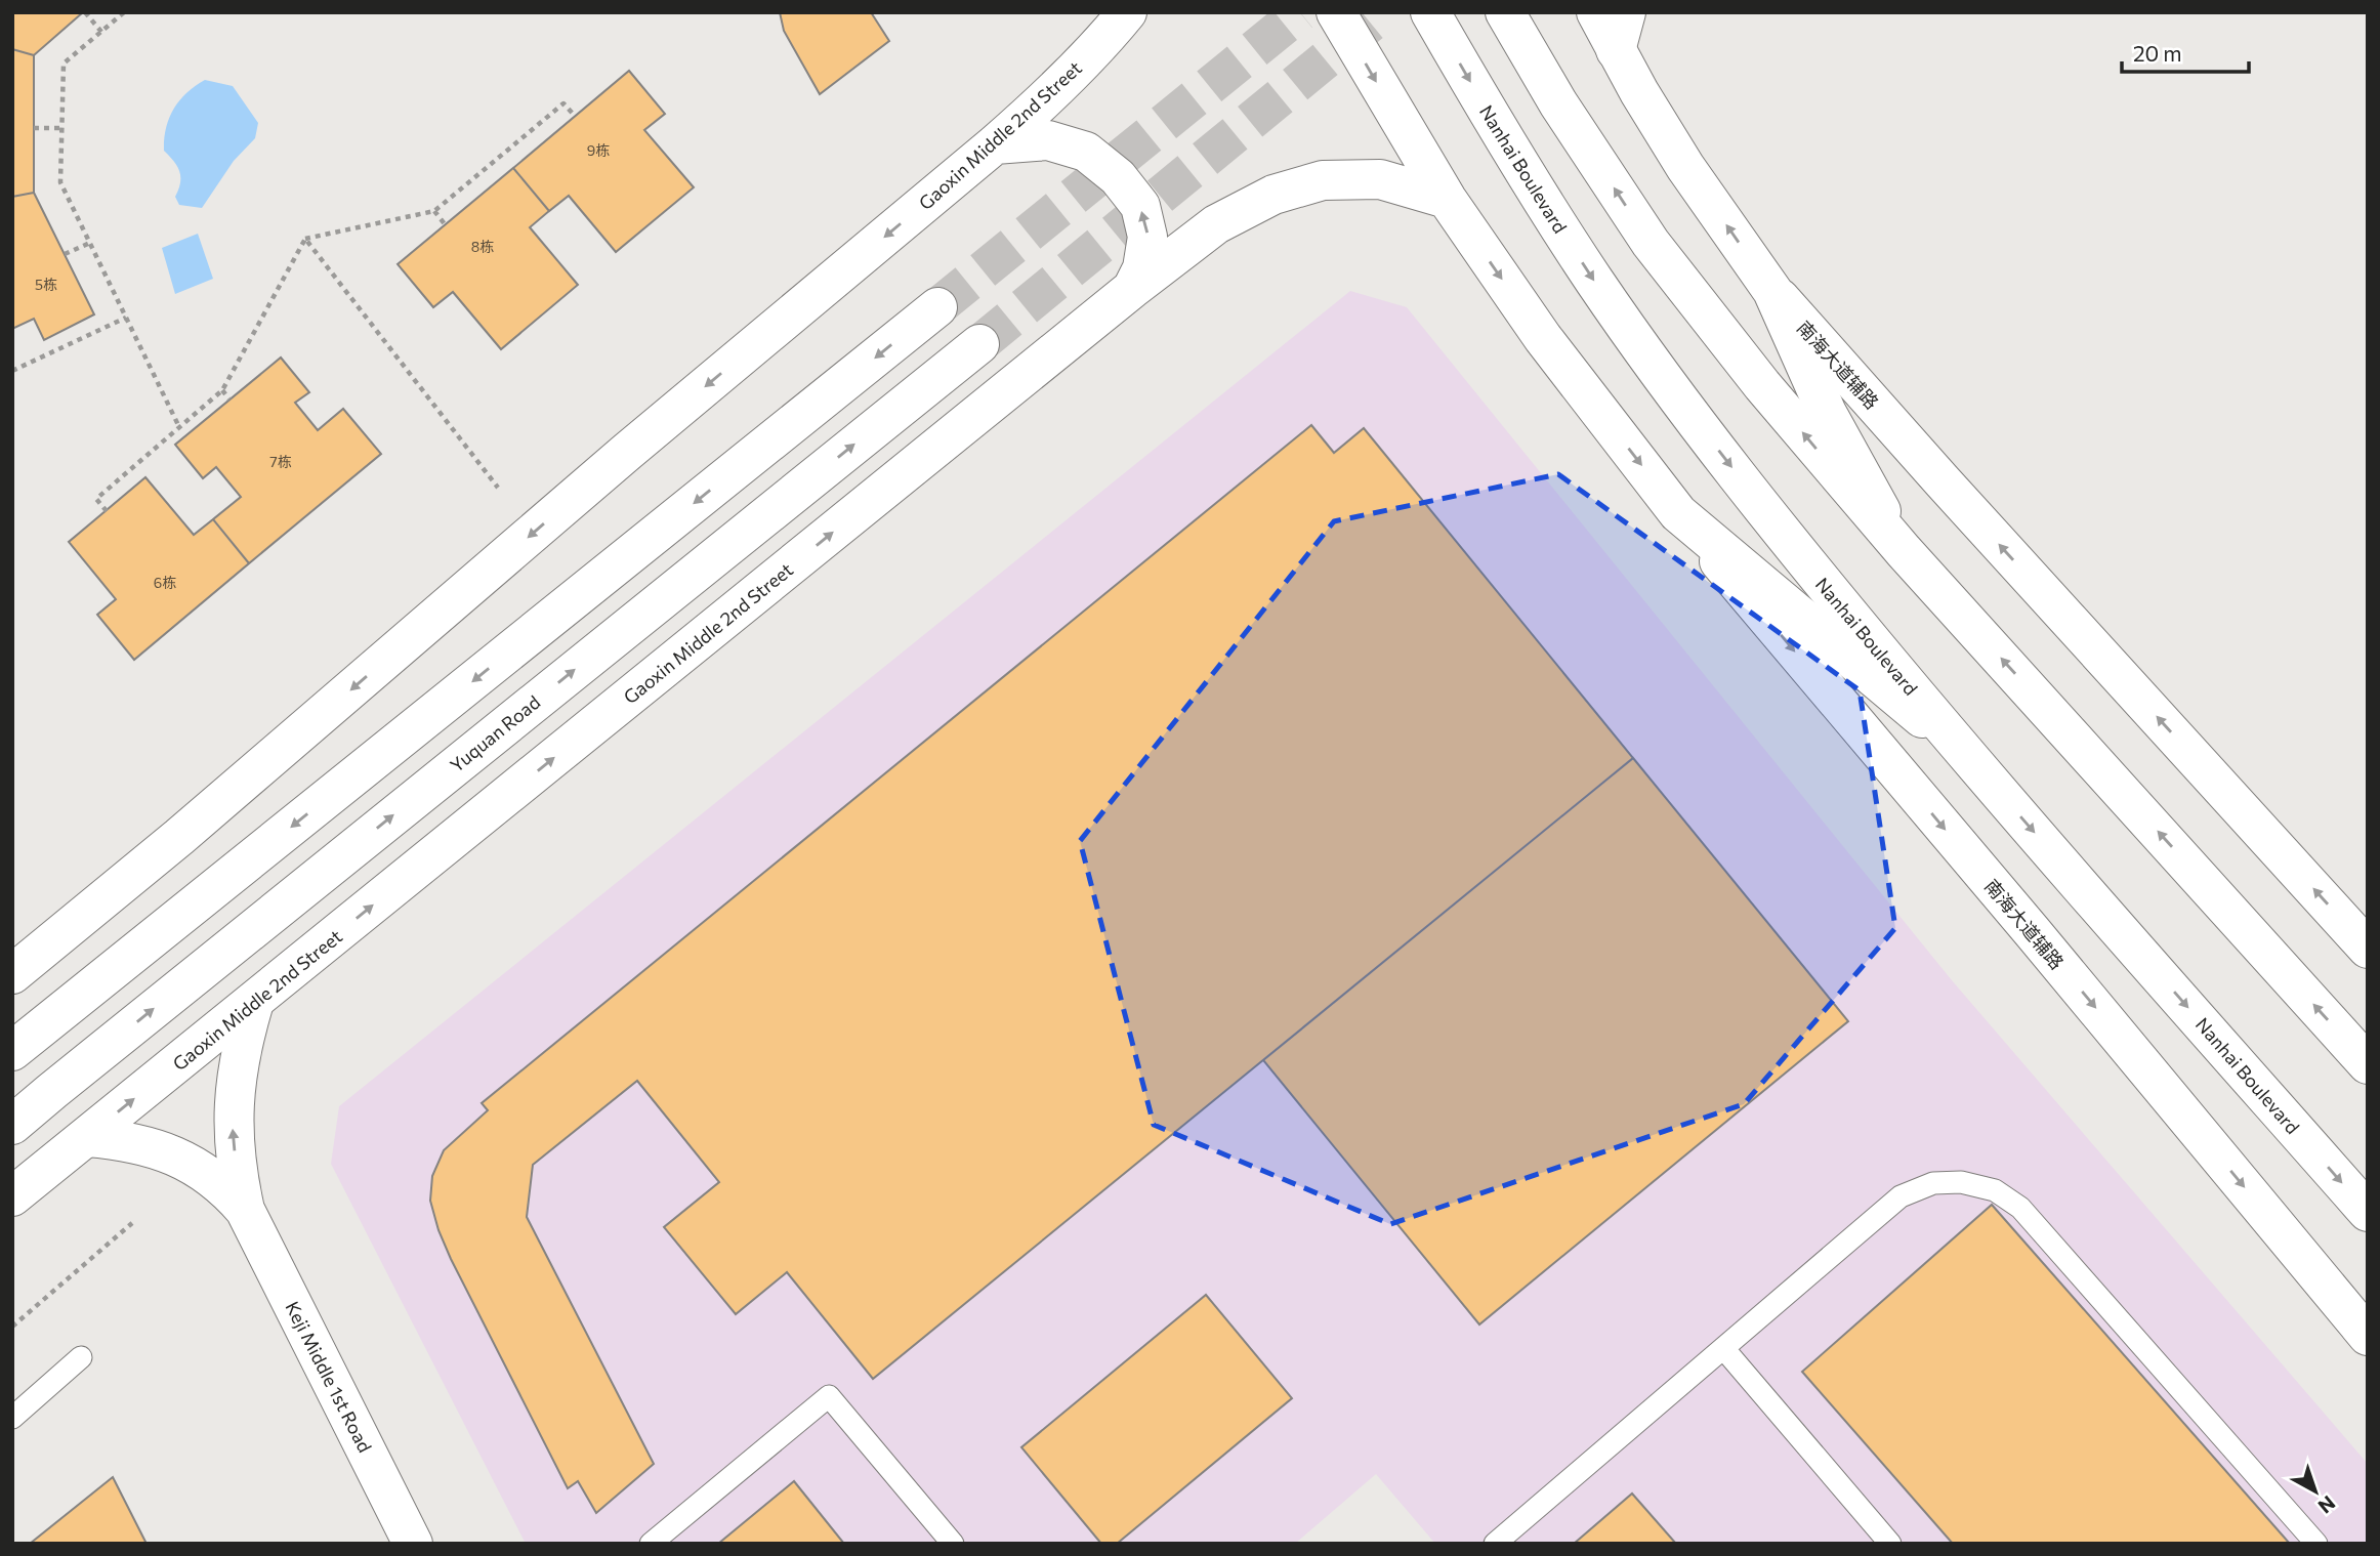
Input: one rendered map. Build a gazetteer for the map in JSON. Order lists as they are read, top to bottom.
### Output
{
  "streets": {
    "main road": [
      "Gaoxin Middle 2nd Street",
      "Nanhai Boulevard",
      "南海大道辅路",
      "Yuquan Road",
      "Keji Middle 1st Road"
    ]
  },
  "crossings": [
    ["Gaoxin Middle 2nd Street", "Keji Middle 1st Road"]
  ],
  "house_numbers": [
    "9栋",
    "8栋",
    "5栋",
    "7栋",
    "6栋"
  ],
  "scale_bar": "20 m",
  "north": "bottom right"
}
